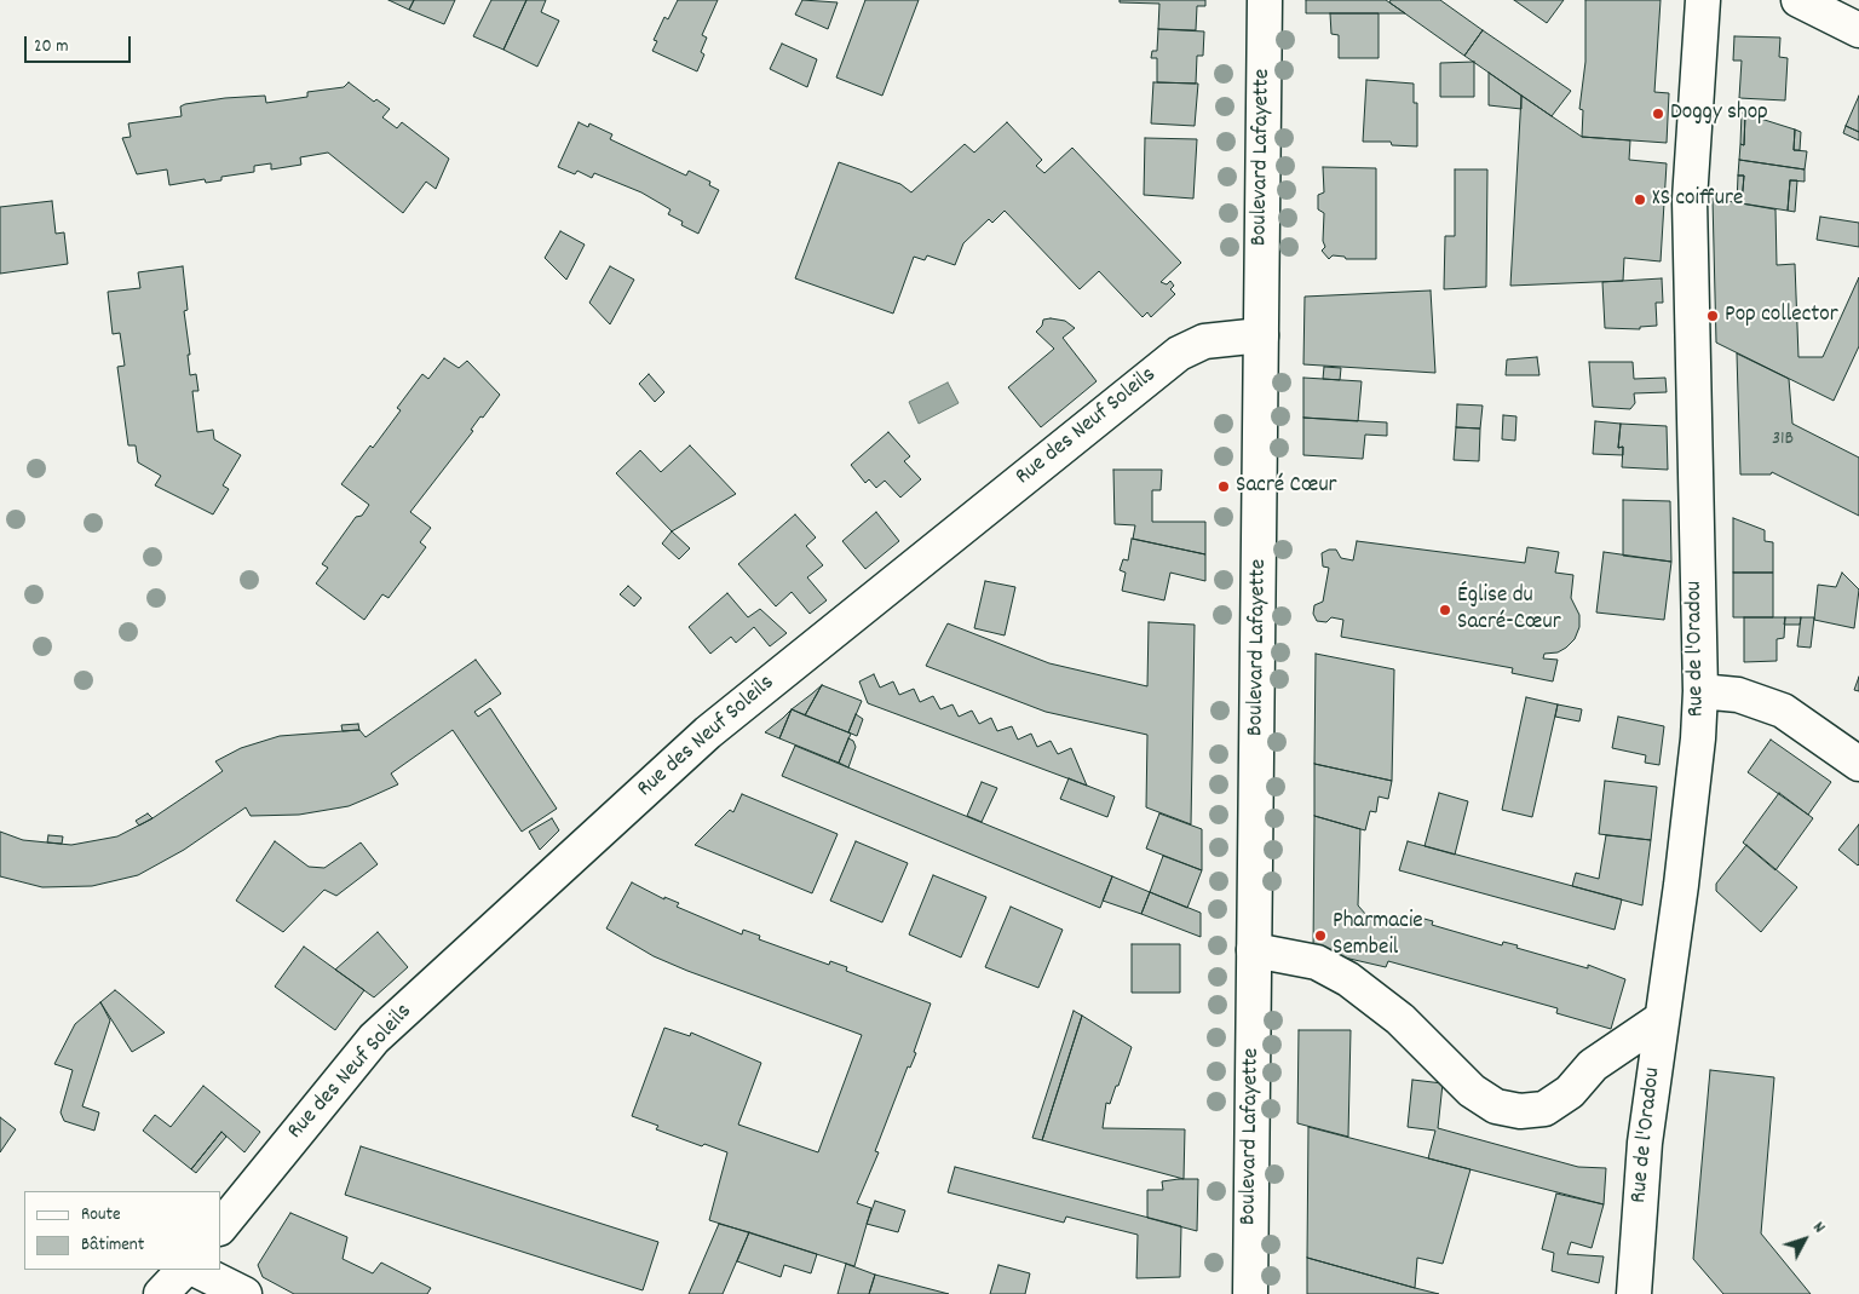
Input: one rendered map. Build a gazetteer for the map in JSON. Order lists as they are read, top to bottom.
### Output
{
  "streets": {
    "street": ["Boulevard Lafayette", "Rue des Neuf Soleils", "Rue de l'Oradou"]
  },
  "crossings": [
    ["Boulevard Lafayette", "Rue des Neuf Soleils"]
  ],
  "places": [
    "Doggy shop",
    "XS coiffure",
    "Pop collector",
    "Sacré Cœur",
    "Église du Sacré-Cœur",
    "Pharmacie Sembeil"
  ],
  "house_numbers": ["31B"],
  "legend": ["Route", "Bâtiment"],
  "scale_bar": "20 m",
  "north": "top right"
}
